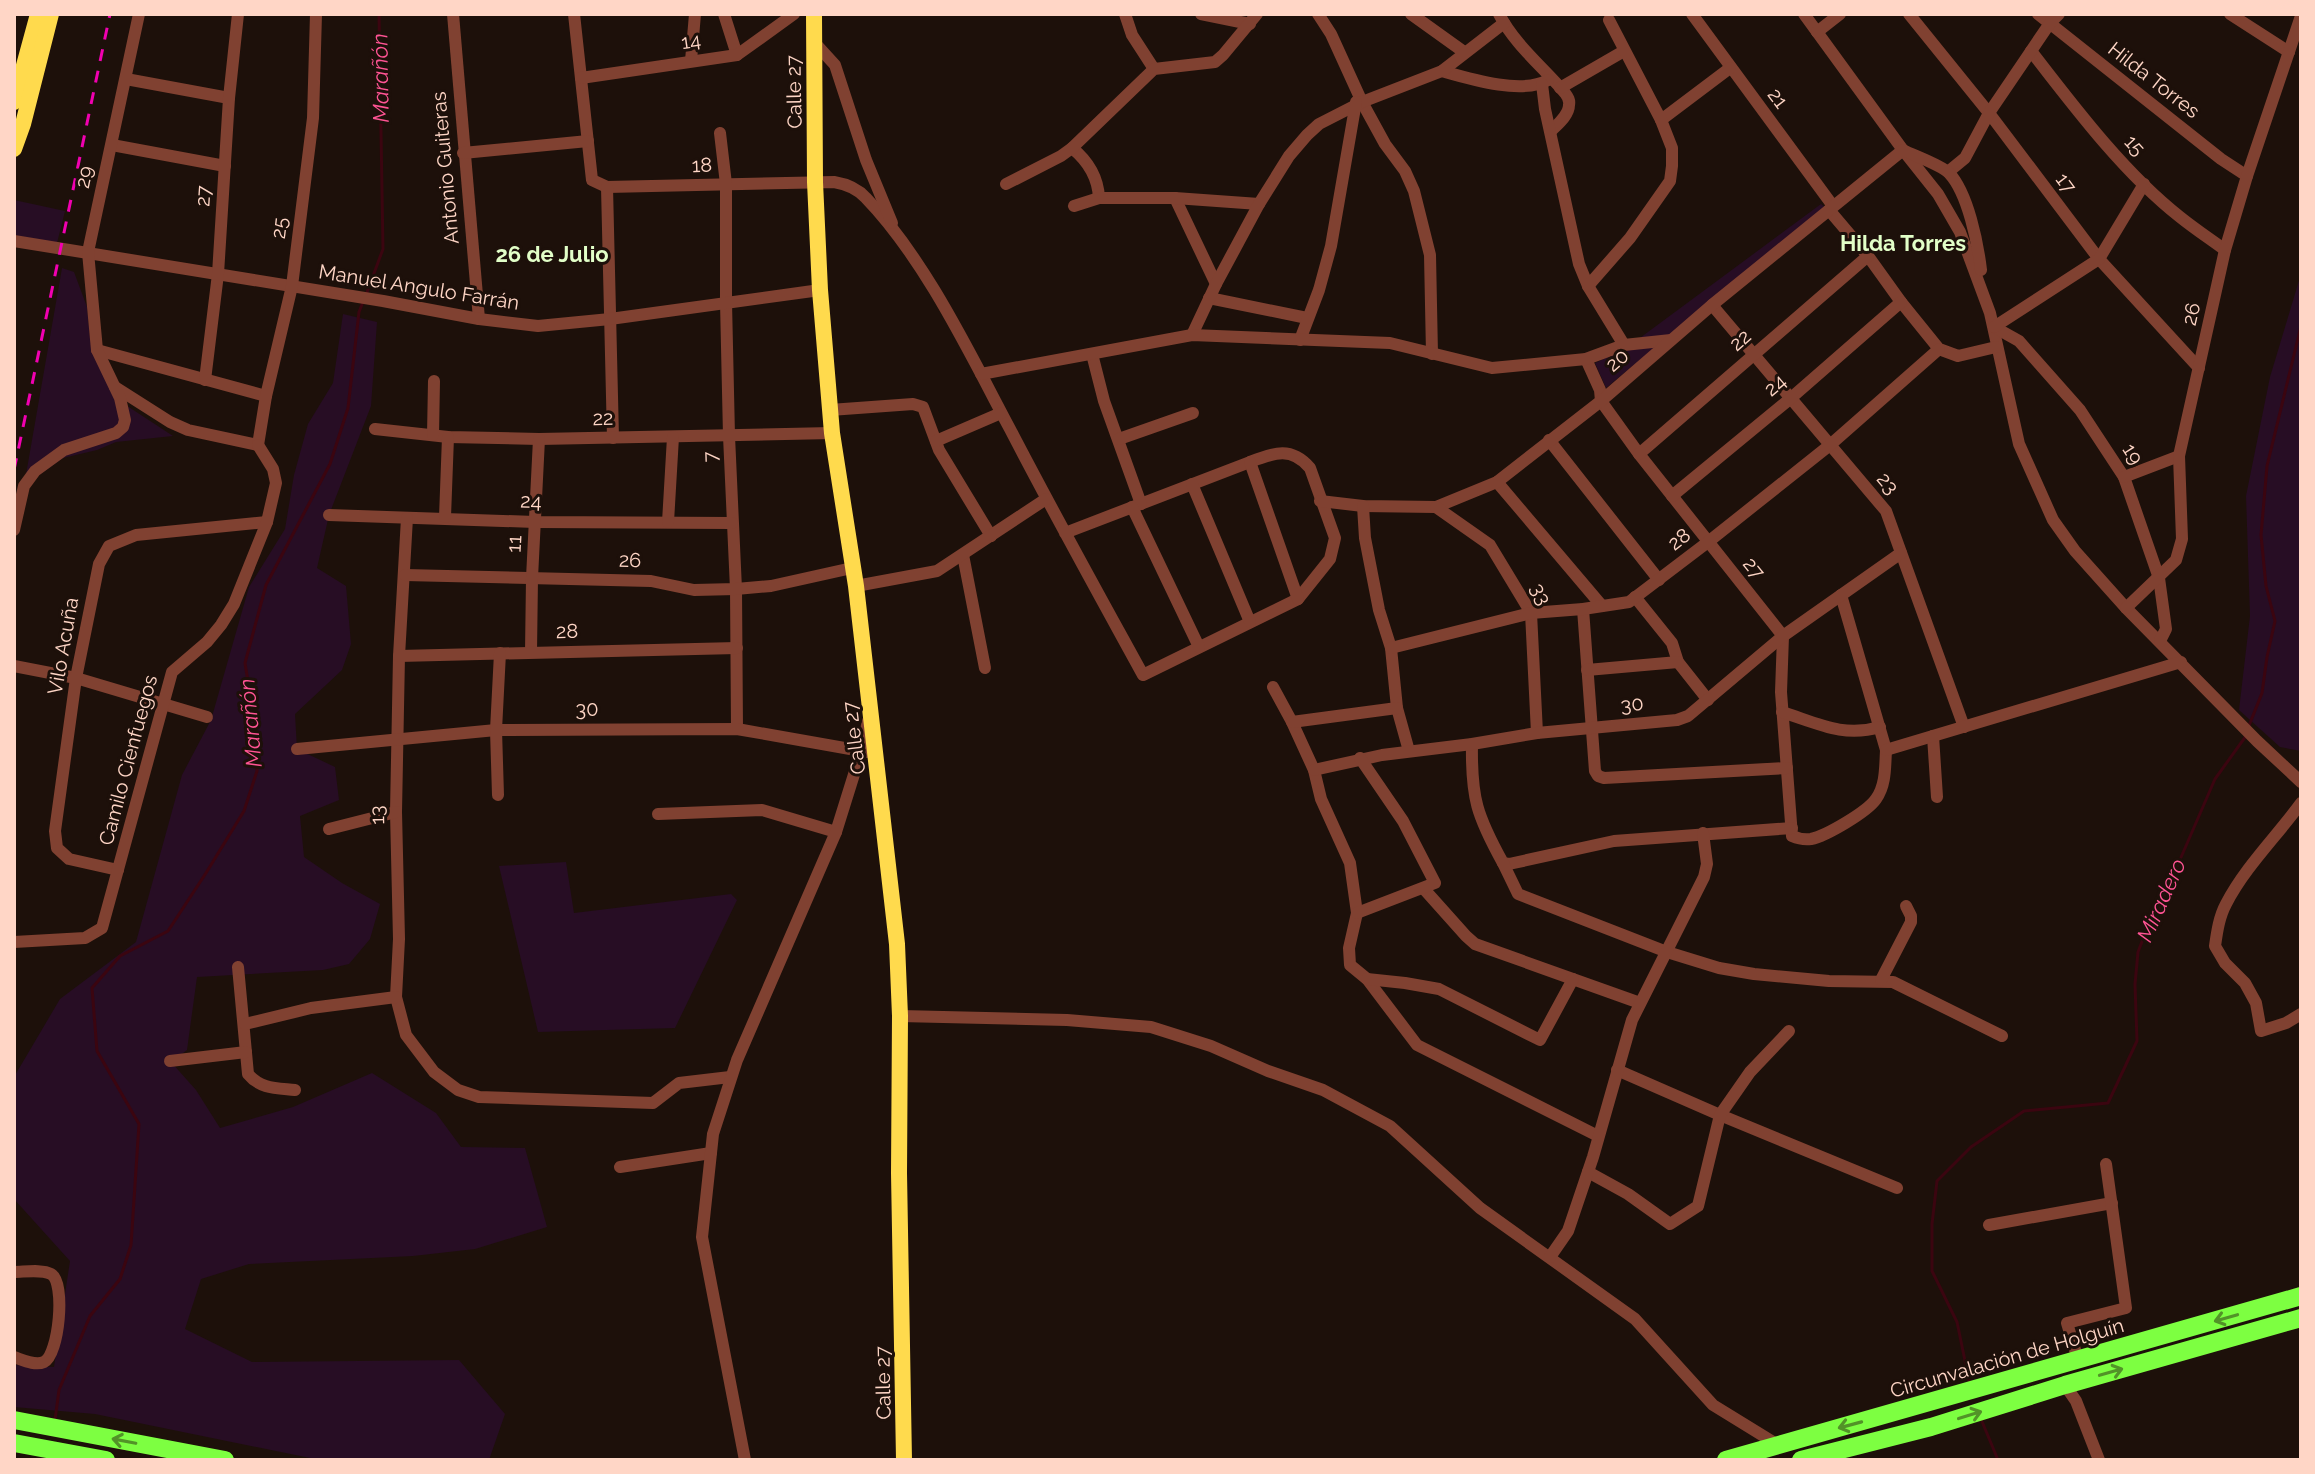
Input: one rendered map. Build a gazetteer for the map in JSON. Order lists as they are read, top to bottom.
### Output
{
  "streets": {
    "highway": ["Circunvalación de Holguín"],
    "main road": ["Calle 27"],
    "street": [
      "14",
      "Hilda Torres",
      "21",
      "15",
      "18",
      "Antonio Guiteras",
      "29",
      "17",
      "27",
      "25",
      "Manuel Angulo Farrán",
      "26",
      "22",
      "20",
      "24",
      "19",
      "7",
      "23",
      "28",
      "11",
      "33",
      "Vilo Acuña",
      "30",
      "Camilo Cienfuegos",
      "13"
    ]
  },
  "crossings": [
    ["Hilda Torres", "26"],
    ["Calle 27", "18"],
    ["Calle 27", "Manuel Angulo Farrán"],
    ["Calle 27", "26"],
    ["Calle 27", "22"],
    ["Calle 27", "30"],
    ["21", "22"],
    ["21", "20"],
    ["21", "24"],
    ["21", "28"],
    ["15", "26"],
    ["18", "7"],
    ["Antonio Guiteras", "Manuel Angulo Farrán"],
    ["29", "Manuel Angulo Farrán"],
    ["17", "26"],
    ["27", "Manuel Angulo Farrán"],
    ["27", "22"],
    ["27", "20"],
    ["27", "24"],
    ["27", "28"],
    ["27", "30"],
    ["25", "Manuel Angulo Farrán"],
    ["25", "Camilo Cienfuegos"],
    ["Manuel Angulo Farrán", "7"],
    ["26", "19"],
    ["26", "7"],
    ["26", "11"],
    ["26", "13"],
    ["22", "7"],
    ["22", "23"],
    ["22", "11"],
    ["20", "23"],
    ["20", "33"],
    ["24", "7"],
    ["24", "23"],
    ["24", "11"],
    ["24", "13"],
    ["7", "28"],
    ["7", "30"],
    ["23", "28"],
    ["23", "30"],
    ["28", "11"],
    ["28", "33"],
    ["28", "13"],
    ["33", "30"],
    ["Vilo Acuña", "Camilo Cienfuegos"],
    ["30", "13"]
  ],
  "districts": ["Hilda Torres", "26 de Julio"],
  "water": ["Marañón", "Miradero"]
}
